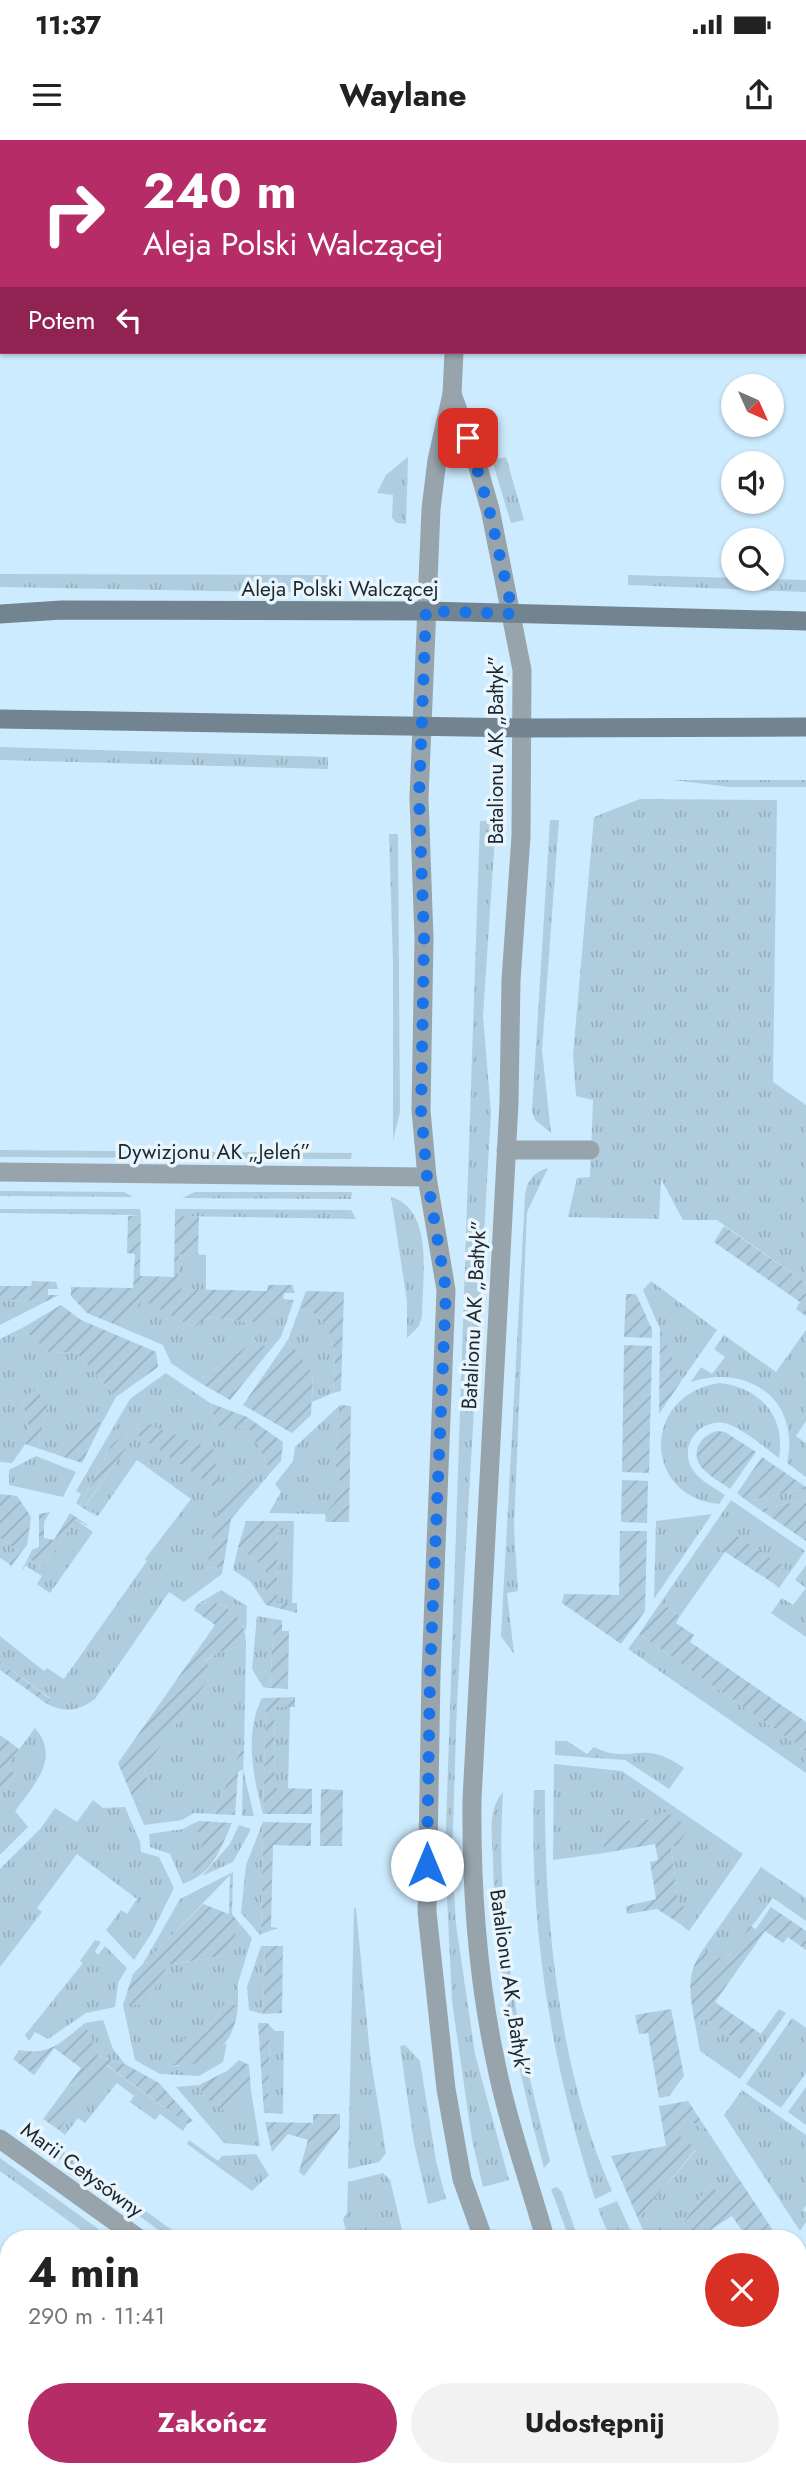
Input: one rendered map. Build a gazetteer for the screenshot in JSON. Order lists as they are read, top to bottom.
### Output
{
  "streets": {
    "main road": ["Aleja Polski Walczącej"],
    "street": ["Batalionu AK „Bałtyk”", "Dywizjonu AK „Jeleń”", "Marii Cetysówny"]
  },
  "crossings": [
    ["Aleja Polski Walczącej", "Batalionu AK „Bałtyk”"],
    ["Batalionu AK „Bałtyk”", "Dywizjonu AK „Jeleń”"]
  ],
  "north": "bottom right",
  "page": {
    "status": "11:37",
    "header": "Waylane",
    "turn": ["240 m", "Aleja Polski Walczącej"],
    "then": "Potem",
    "heading": ["4 min", "290 m · 11:41"],
    "buttons": ["Zakończ", "Udostępnij"]
  }
}
